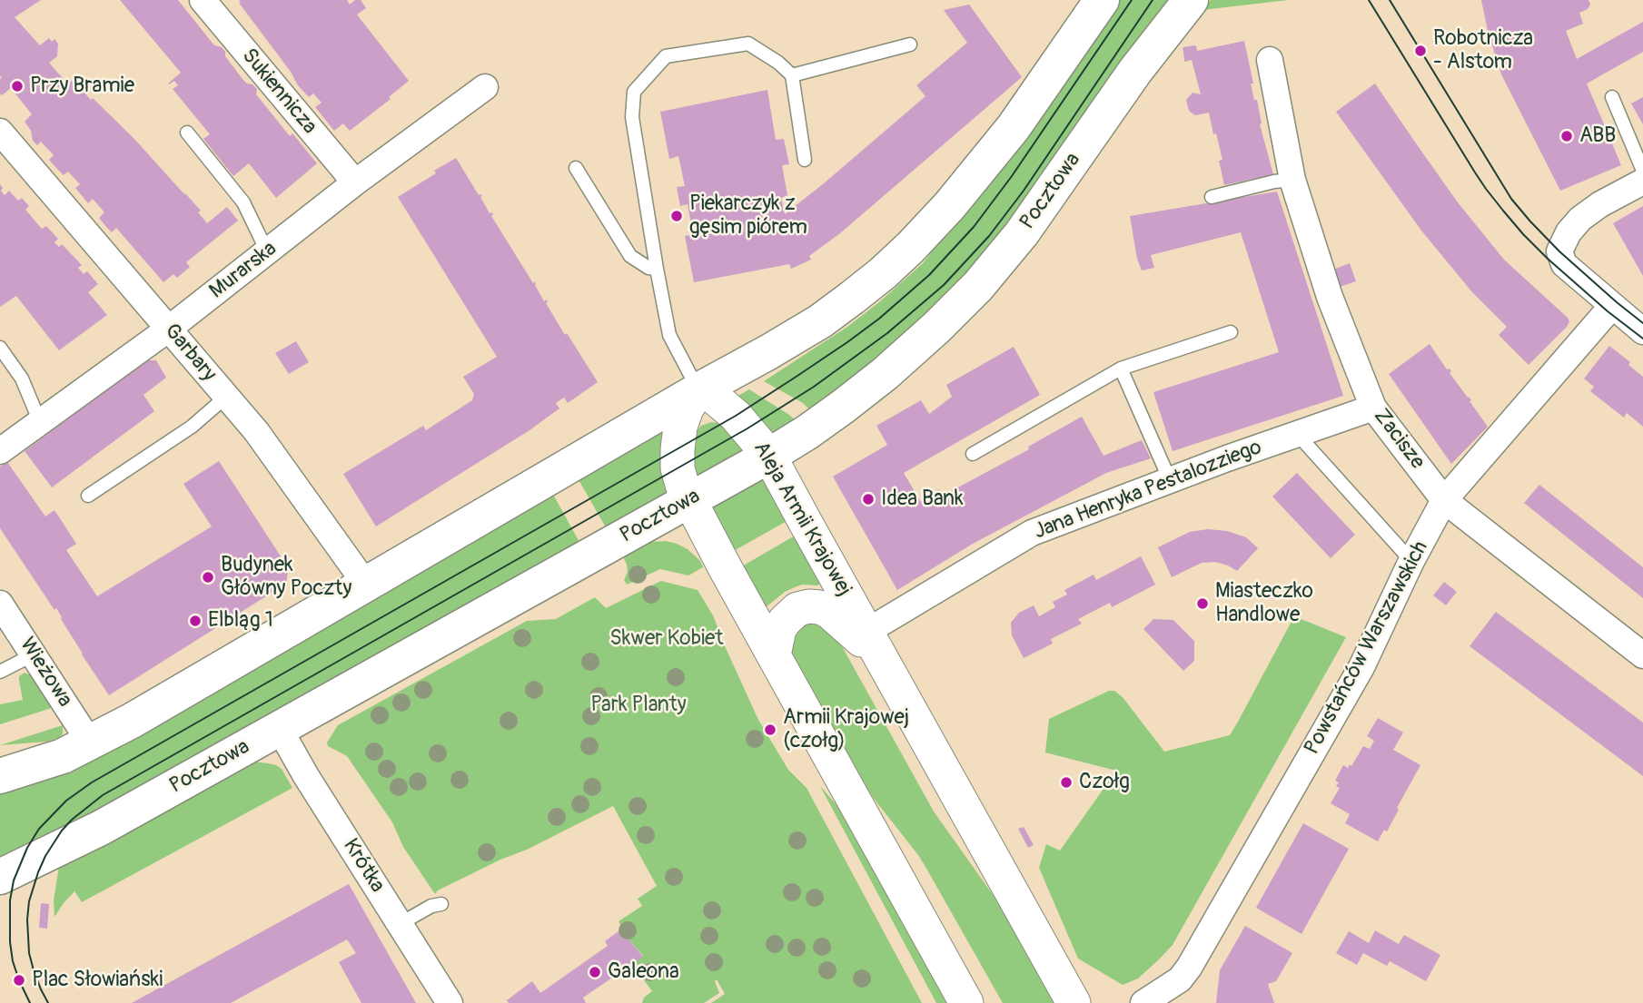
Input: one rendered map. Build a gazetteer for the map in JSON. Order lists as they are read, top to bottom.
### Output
{
  "streets": {
    "main road": ["Pocztowa"],
    "street": [
      "Sukiennicza",
      "Murarska",
      "Garbary",
      "Zacisze",
      "Jana Henryka Pestalozziego",
      "Aleja Armii Krajowej",
      "Powstańców Warszawskich",
      "Wieżowa",
      "Krótka"
    ]
  },
  "crossings": [
    ["Sukiennicza", "Murarska"],
    ["Pocztowa", "Aleja Armii Krajowej"],
    ["Pocztowa", "Krótka"],
    ["Murarska", "Garbary"],
    ["Zacisze", "Jana Henryka Pestalozziego"],
    ["Zacisze", "Powstańców Warszawskich"],
    ["Jana Henryka Pestalozziego", "Aleja Armii Krajowej"]
  ],
  "parks": ["Skwer Kobiet", "Park Planty"],
  "places": [
    "Robotnicza - Alstom",
    "Przy Bramie",
    "ABB",
    "Piekarczyk z gęsim piórem",
    "Idea Bank",
    "Budynek Główny Poczty",
    "Miasteczko Handlowe",
    "Elbląg 1",
    "Armii Krajowej (czołg)",
    "Czołg",
    "Galeona",
    "Plac Słowiański"
  ]
}
